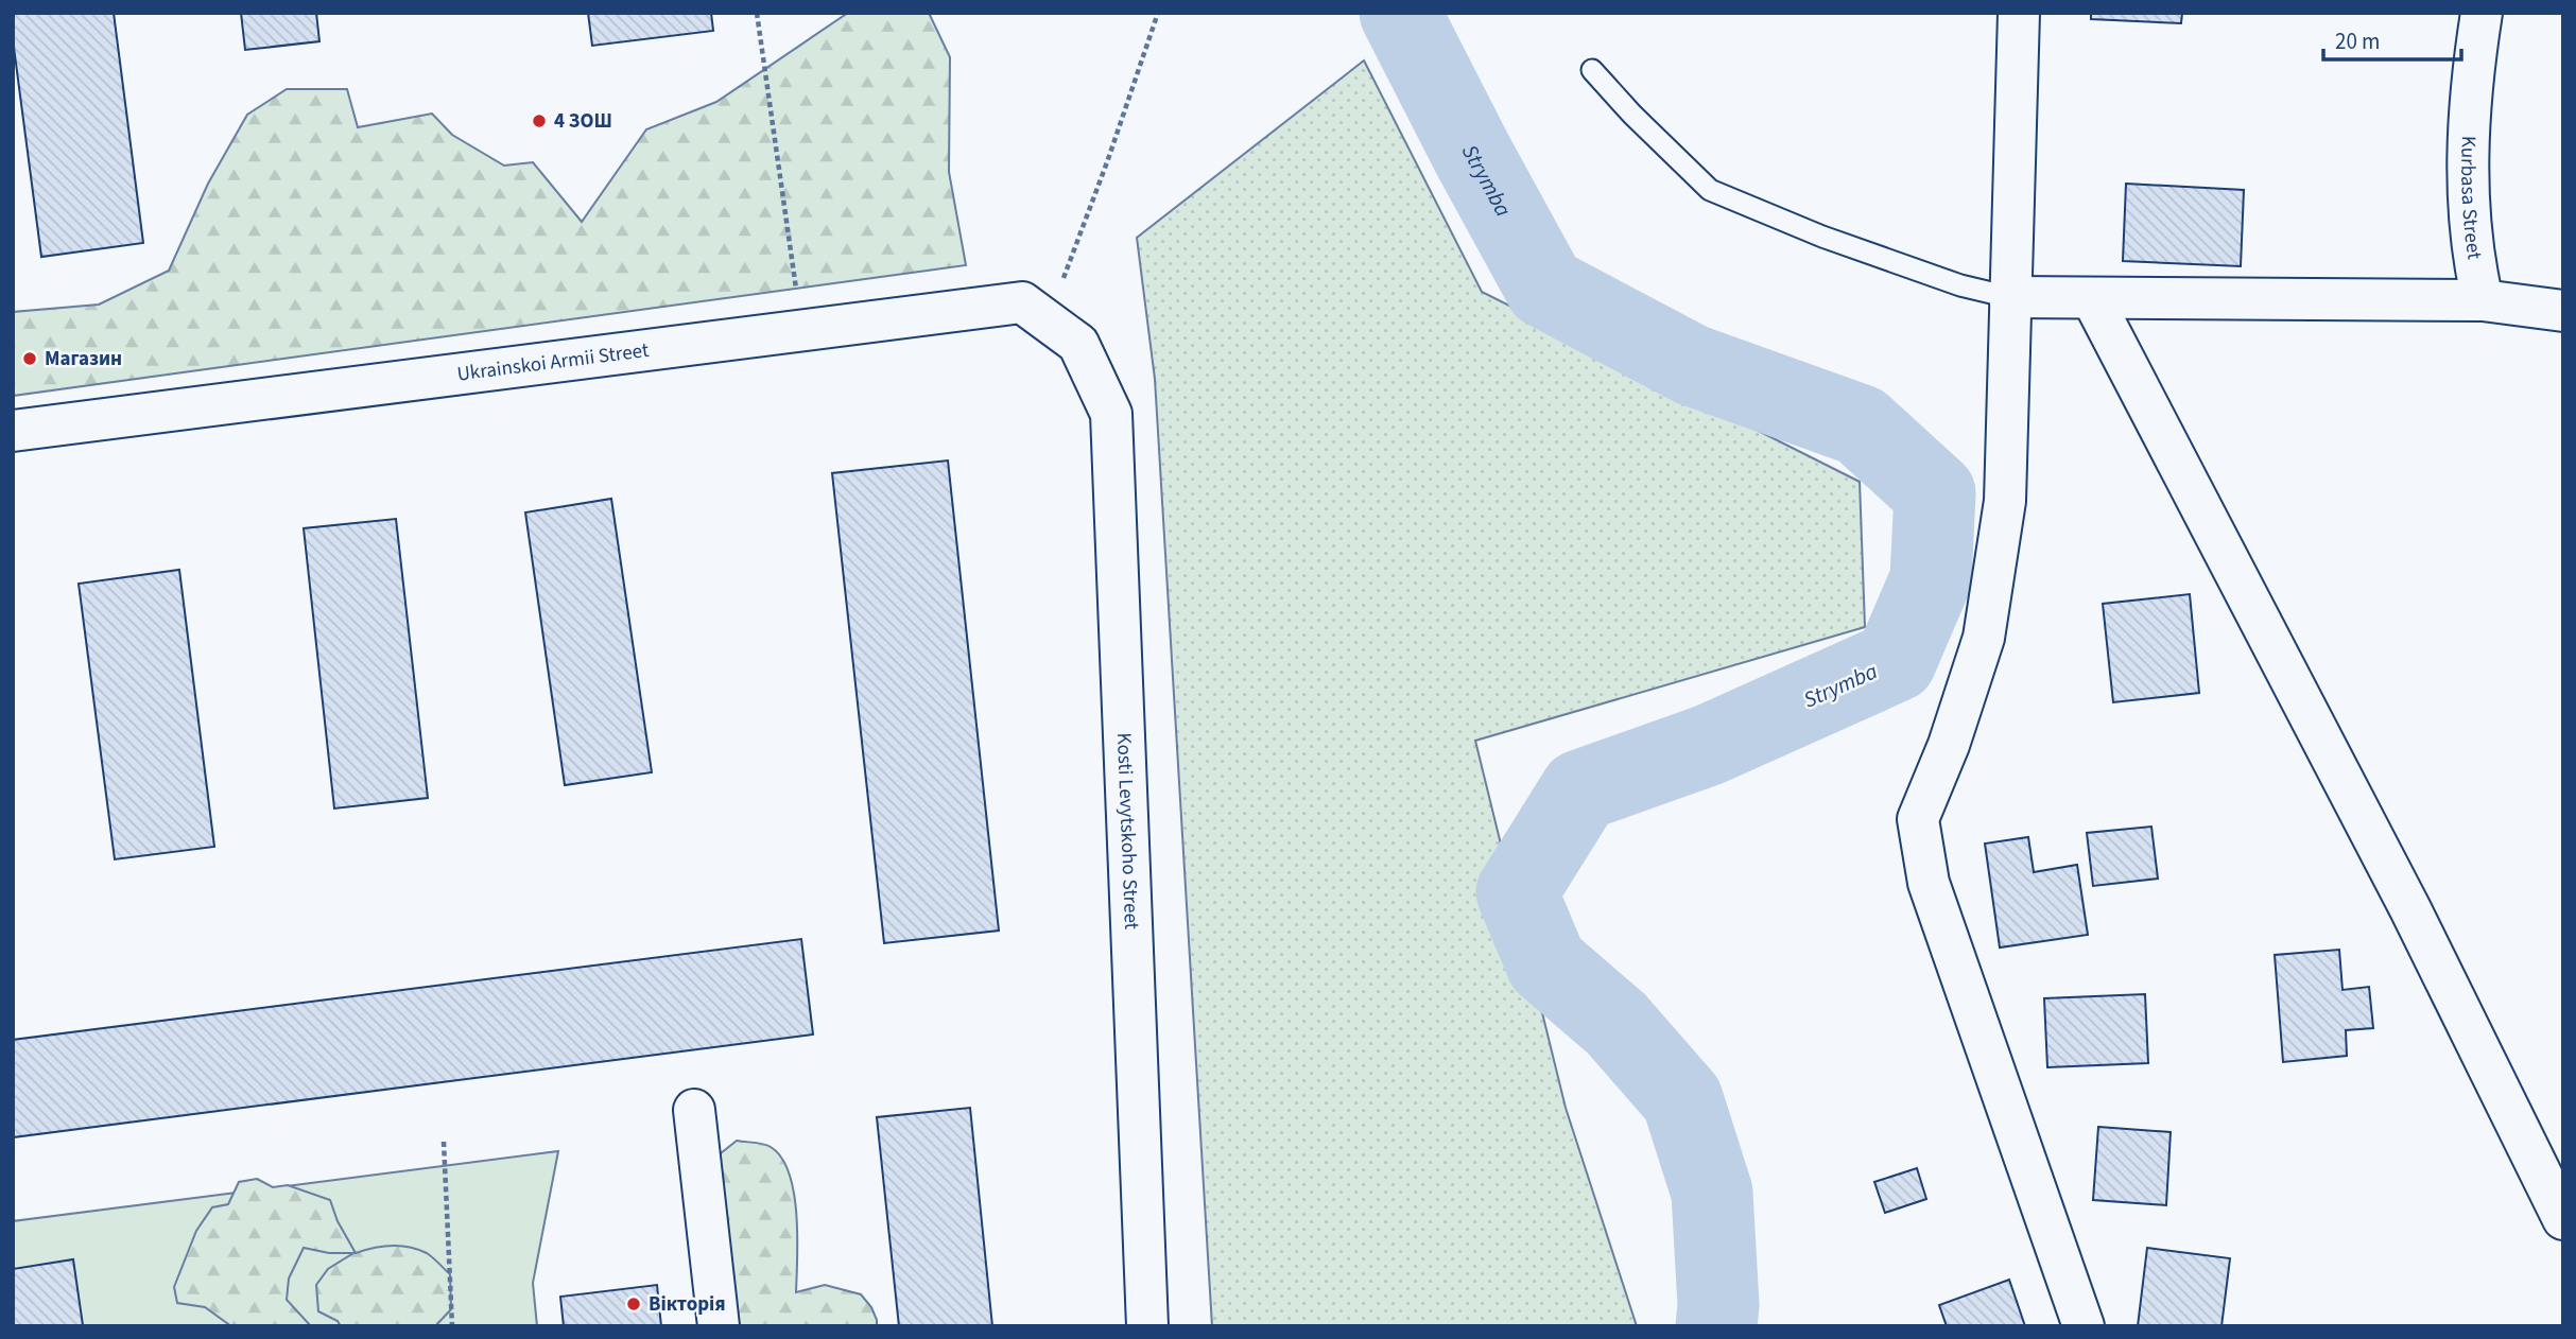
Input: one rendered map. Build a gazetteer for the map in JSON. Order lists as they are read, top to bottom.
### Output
{
  "streets": {
    "street": ["Kurbasa Street", "Ukrainskoi Armii Street", "Kosti Levytskoho Street"]
  },
  "crossings": [
    ["Ukrainskoi Armii Street", "Kosti Levytskoho Street"]
  ],
  "water": ["Strymba"],
  "places": ["4 ЗОШ", "Магазин", "Вікторія"],
  "scale_bar": "20 m"
}
